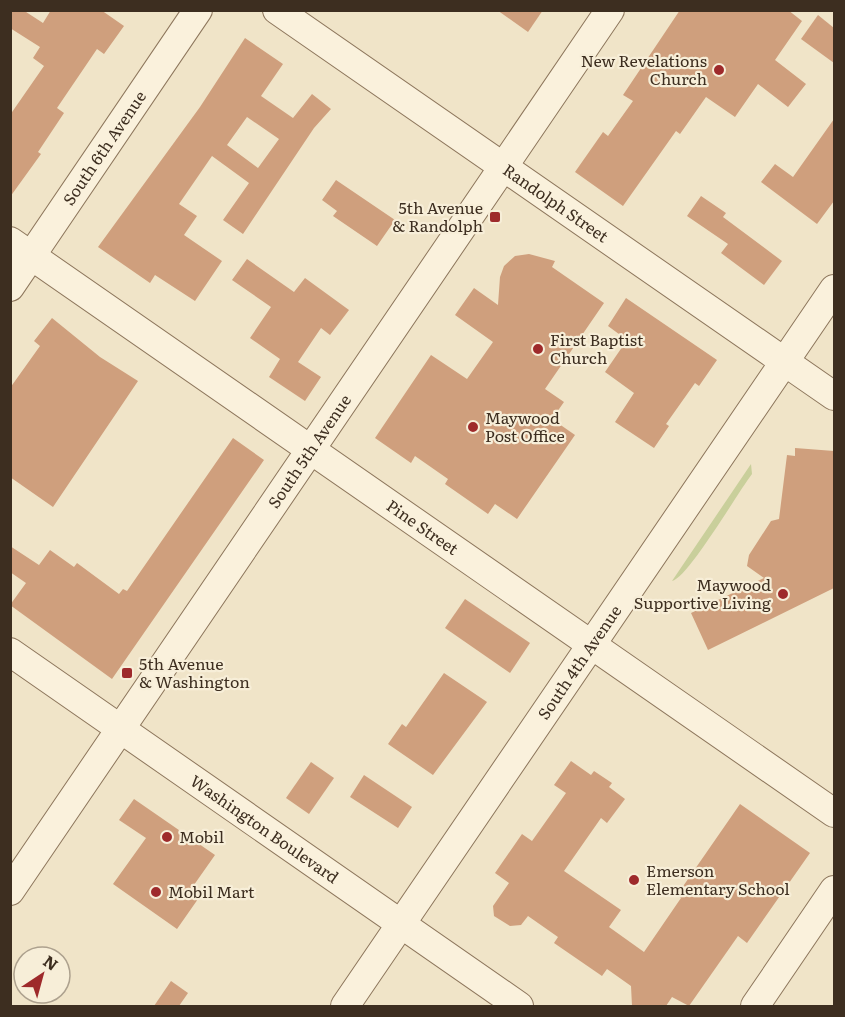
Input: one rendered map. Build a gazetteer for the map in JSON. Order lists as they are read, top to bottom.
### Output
{
  "streets": {
    "street": [
      "South 6th Avenue",
      "Randolph Street",
      "South 5th Avenue",
      "Pine Street",
      "South 4th Avenue",
      "Washington Boulevard"
    ]
  },
  "crossings": [
    ["South 6th Avenue", "Pine Street"],
    ["Randolph Street", "South 5th Avenue"],
    ["Randolph Street", "South 4th Avenue"],
    ["South 5th Avenue", "Pine Street"],
    ["South 5th Avenue", "Washington Boulevard"],
    ["Pine Street", "South 4th Avenue"],
    ["South 4th Avenue", "Washington Boulevard"]
  ],
  "places": {
    "other": [
      "New Revelations Church",
      "First Baptist Church",
      "Maywood Post Office",
      "Maywood Supportive Living",
      "Mobil",
      "Emerson Elementary School",
      "Mobil Mart"
    ],
    "transit": ["5th Avenue & Randolph", "5th Avenue & Washington"]
  },
  "north": "top right"
}
